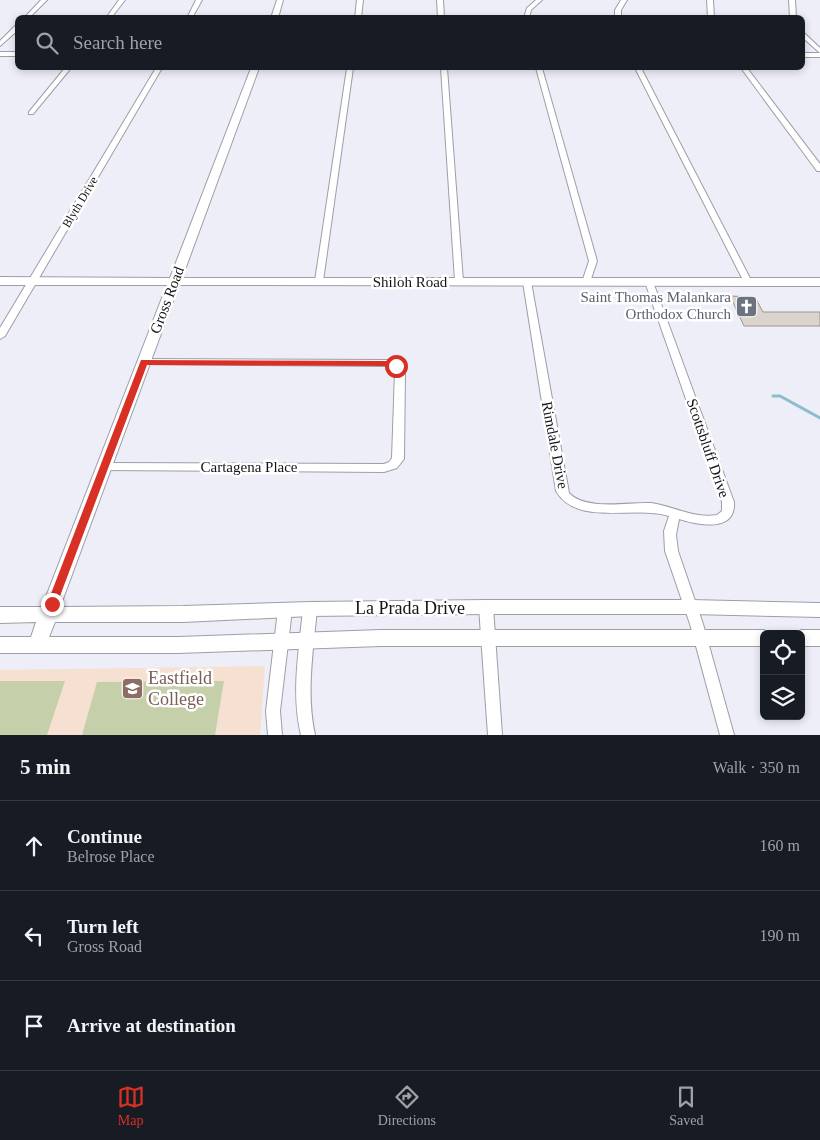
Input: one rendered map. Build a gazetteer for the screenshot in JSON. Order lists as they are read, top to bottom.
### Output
{
  "streets": {
    "street": [
      "Blyth Drive",
      "Shiloh Road",
      "Gross Road",
      "Rimdale Drive",
      "Scottsbluff Drive",
      "Cartagena Place",
      "La Prada Drive"
    ]
  },
  "crossings": [
    ["Blyth Drive", "Shiloh Road"],
    ["Shiloh Road", "Gross Road"],
    ["Shiloh Road", "Rimdale Drive"],
    ["Shiloh Road", "Scottsbluff Drive"],
    ["Gross Road", "Cartagena Place"],
    ["Gross Road", "La Prada Drive"],
    ["Rimdale Drive", "Scottsbluff Drive"]
  ],
  "places": {
    "church": ["Saint Thomas Malankara Orthodox Church"],
    "school or university": ["Eastfield College"]
  },
  "page": {
    "search": "Search here",
    "heading": ["5 min", "Walk · 350 m"],
    "list": [
      ["Continue", "Belrose Place", "160 m"],
      ["Turn left", "Gross Road", "190 m"],
      "Arrive at destination"
    ],
    "nav": ["Map", "Directions", "Saved"]
  }
}
